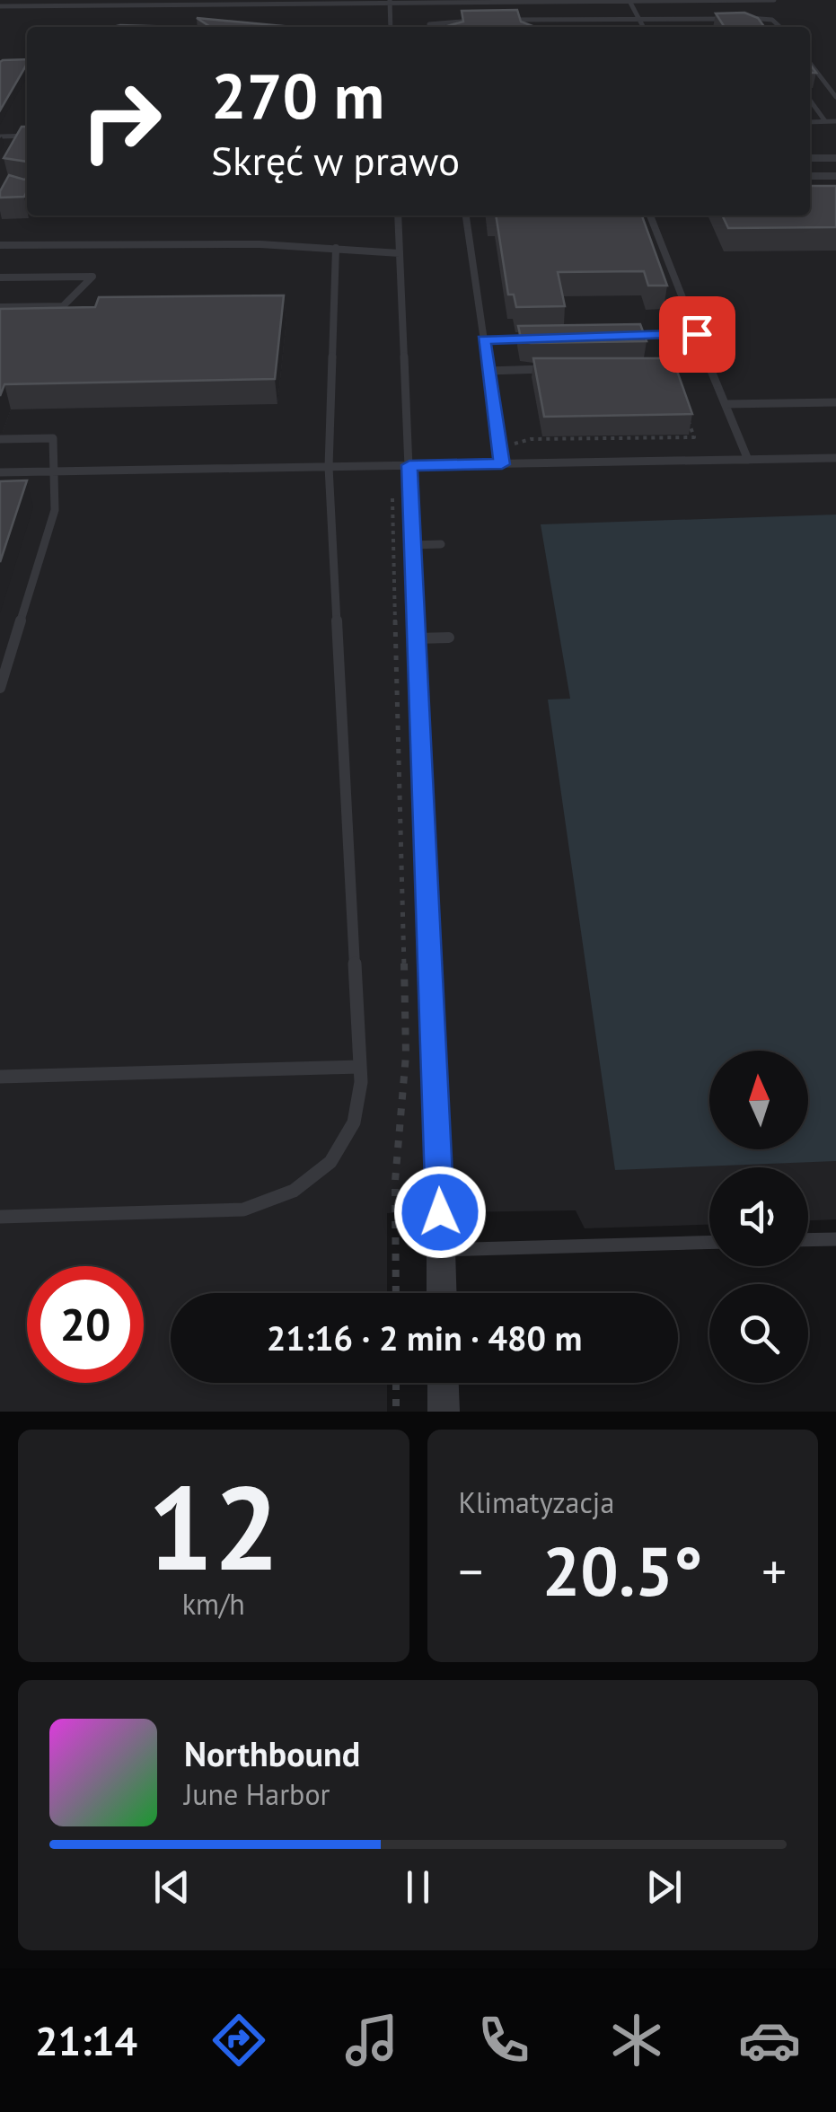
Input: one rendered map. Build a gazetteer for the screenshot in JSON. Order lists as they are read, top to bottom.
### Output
{
  "north": "top",
  "page": {
    "turn": ["270 m", "Skręć w prawo"],
    "limit": "20",
    "trip": "21:16 · 2 min · 480 m",
    "tile": [
      ["12", "km/h"],
      "Klimatyzacja"
    ],
    "heat": ["−", "20.5°", "+"],
    "song": ["Northbound", "June Harbor"],
    "tabs": "21:14"
  }
}
